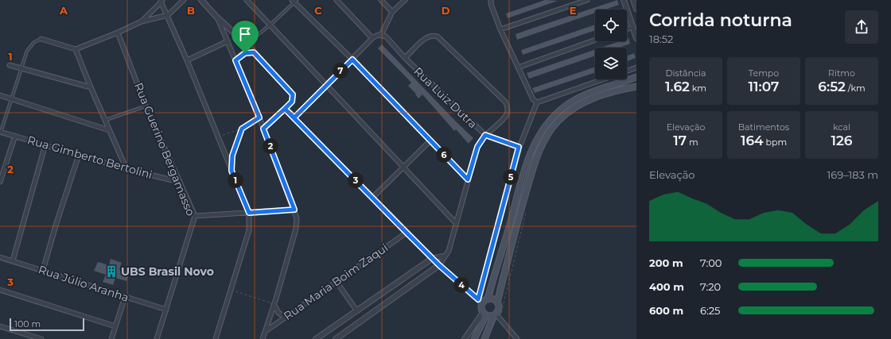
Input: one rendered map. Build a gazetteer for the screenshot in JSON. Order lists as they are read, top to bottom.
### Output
{
  "streets": {
    "street": [
      "Rua Luiz Dutra",
      "Rua Guerino Bergamasso",
      "Rua Gimberto Bertolini",
      "Rua Maria Boim Zaqui",
      "Rua Júlio Aranha"
    ]
  },
  "crossings": [
    ["Rua Guerino Bergamasso", "Rua Gimberto Bertolini"],
    ["Rua Guerino Bergamasso", "Rua Júlio Aranha"]
  ],
  "places": {
    "building": ["UBS Brasil Novo"]
  },
  "scale_bar": "100 m",
  "page": {
    "heading": ["Corrida noturna", "18:52"],
    "stats": [
      ["Distância", "1.62 km"],
      ["Tempo", "11:07"],
      ["Ritmo", "6:52 /km"],
      ["Elevação", "17 m"],
      ["Batimentos", "164 bpm"],
      ["kcal", "126"]
    ],
    "pins": [
      "7",
      "2",
      "6",
      "5",
      "1",
      "3",
      "4"
    ],
    "chart": ["Elevação", "169–183 m"],
    "list": [
      {
        "name": "200 m",
        "note": "7:00"
      },
      {
        "name": "400 m",
        "note": "7:20"
      },
      {
        "name": "600 m",
        "note": "6:25"
      }
    ],
    "scale": "100 m"
  },
  "grid": {
    "columns": [
      "A",
      "B",
      "C",
      "D",
      "E"
    ],
    "rows": ["1", "2", "3"]
  }
}
